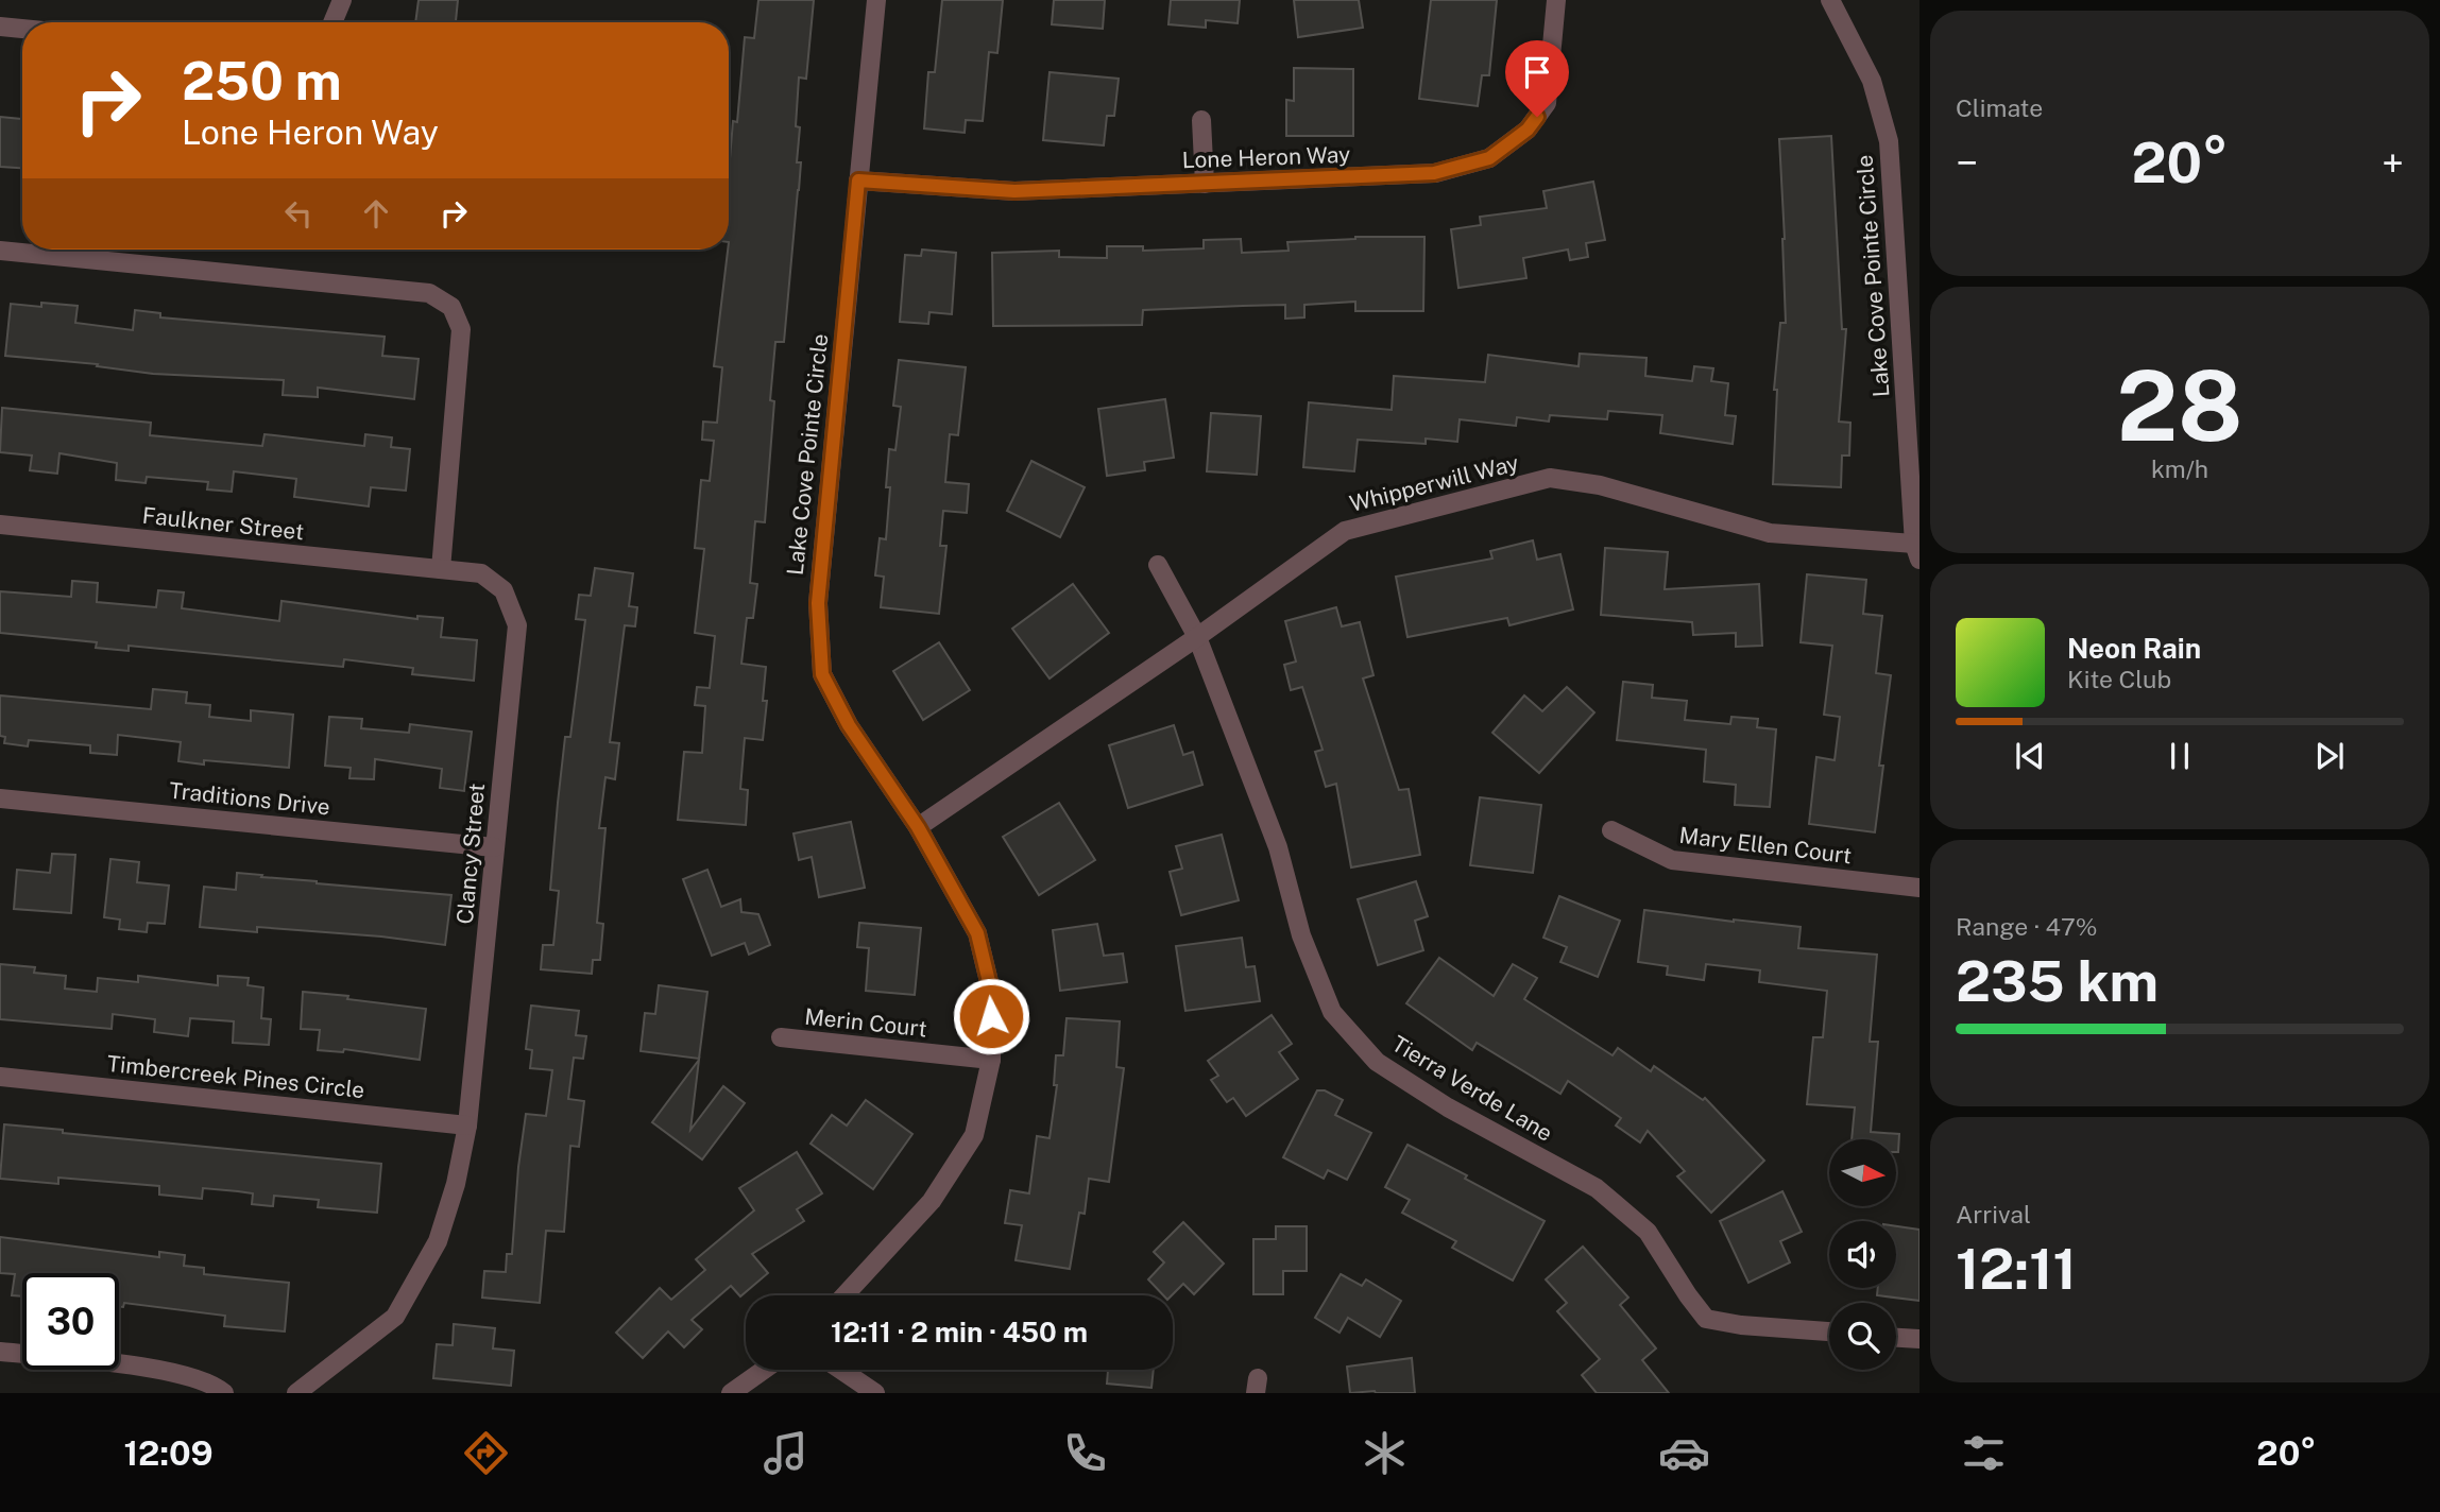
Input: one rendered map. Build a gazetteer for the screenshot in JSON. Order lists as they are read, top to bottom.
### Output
{
  "streets": {
    "street": [
      "Lone Heron Way",
      "Lake Cove Pointe Circle",
      "Whipperwill Way",
      "Faulkner Street",
      "Traditions Drive",
      "Mary Ellen Court",
      "Clancy Street",
      "Merin Court",
      "Timbercreek Pines Circle",
      "Tierra Verde Lane"
    ]
  },
  "crossings": [
    ["Lone Heron Way", "Lake Cove Pointe Circle"],
    ["Lake Cove Pointe Circle", "Whipperwill Way"],
    ["Lake Cove Pointe Circle", "Merin Court"],
    ["Whipperwill Way", "Tierra Verde Lane"],
    ["Faulkner Street", "Clancy Street"],
    ["Traditions Drive", "Clancy Street"],
    ["Clancy Street", "Timbercreek Pines Circle"]
  ],
  "north": "right",
  "page": {
    "tile": [
      "Climate",
      ["28", "km/h"],
      ["Range · 47%", "235 km"],
      ["Arrival", "12:11"]
    ],
    "turn": ["250 m", "Lone Heron Way"],
    "heat": ["−", "20°", "+"],
    "song": ["Neon Rain", "Kite Club"],
    "limit": "30",
    "trip": "12:11 · 2 min · 450 m",
    "tabs": ["12:09", "20°"]
  }
}
